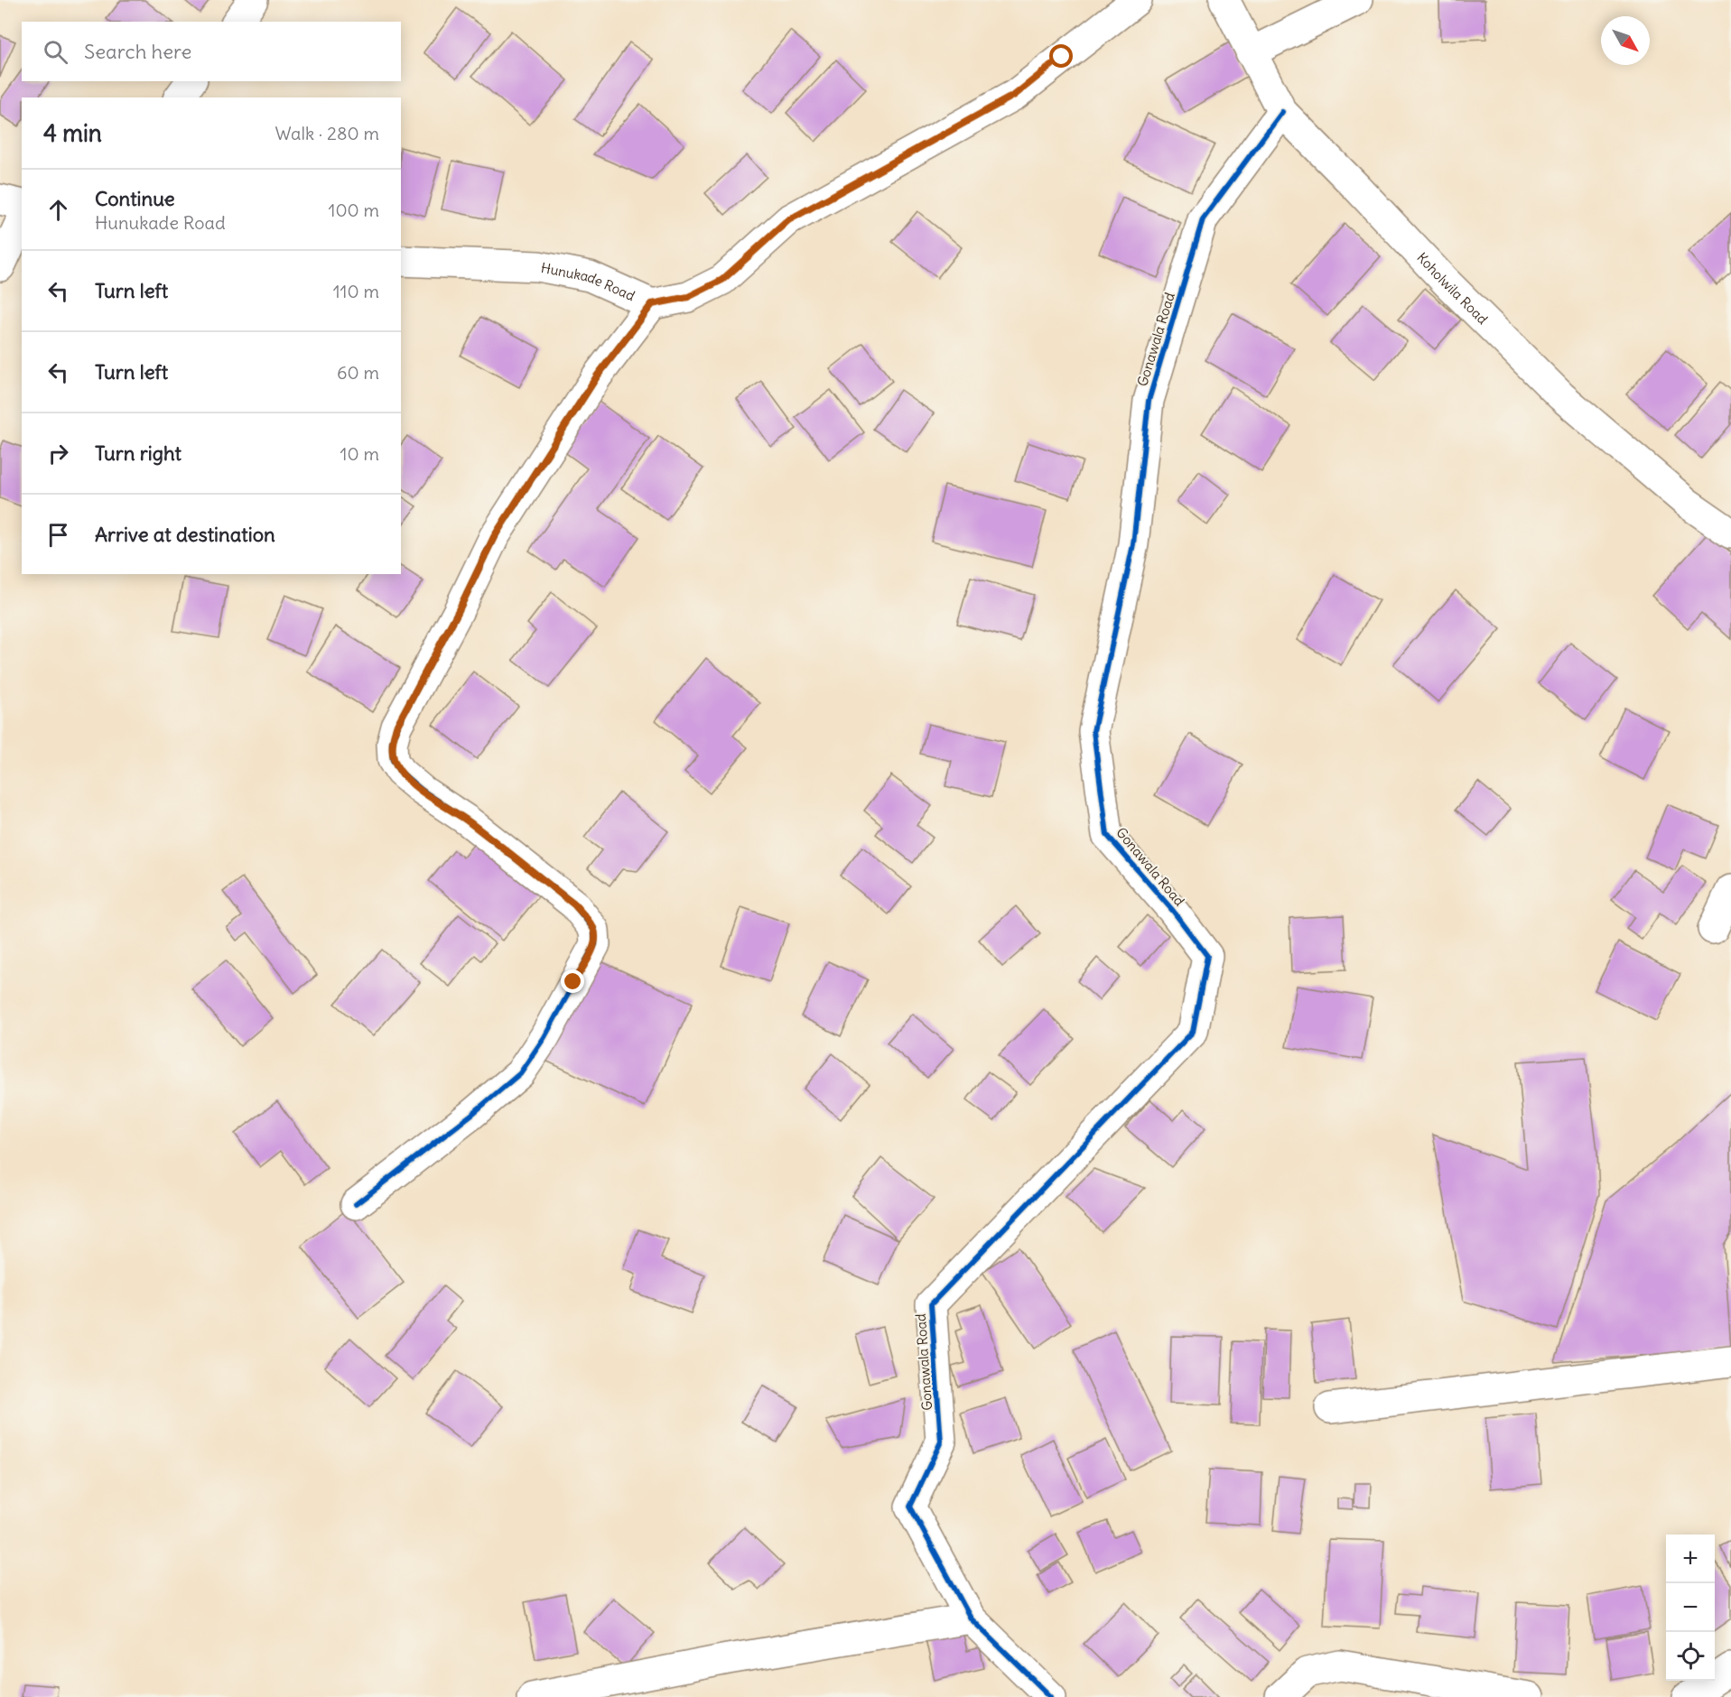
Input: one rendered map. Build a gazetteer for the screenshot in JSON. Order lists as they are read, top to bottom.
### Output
{
  "streets": {
    "street": ["Hunukade Road", "Koholwila Road", "Gonawala Road"]
  },
  "crossings": [
    ["Koholwila Road", "Gonawala Road"]
  ],
  "north": "bottom right",
  "page": {
    "search": "Search here",
    "heading": ["4 min", "Walk · 280 m"],
    "list": [
      ["Continue", "Hunukade Road", "100 m"],
      ["Turn left", "110 m"],
      ["Turn left", "60 m"],
      ["Turn right", "10 m"],
      "Arrive at destination"
    ],
    "map_buttons": ["+", "−"]
  }
}
